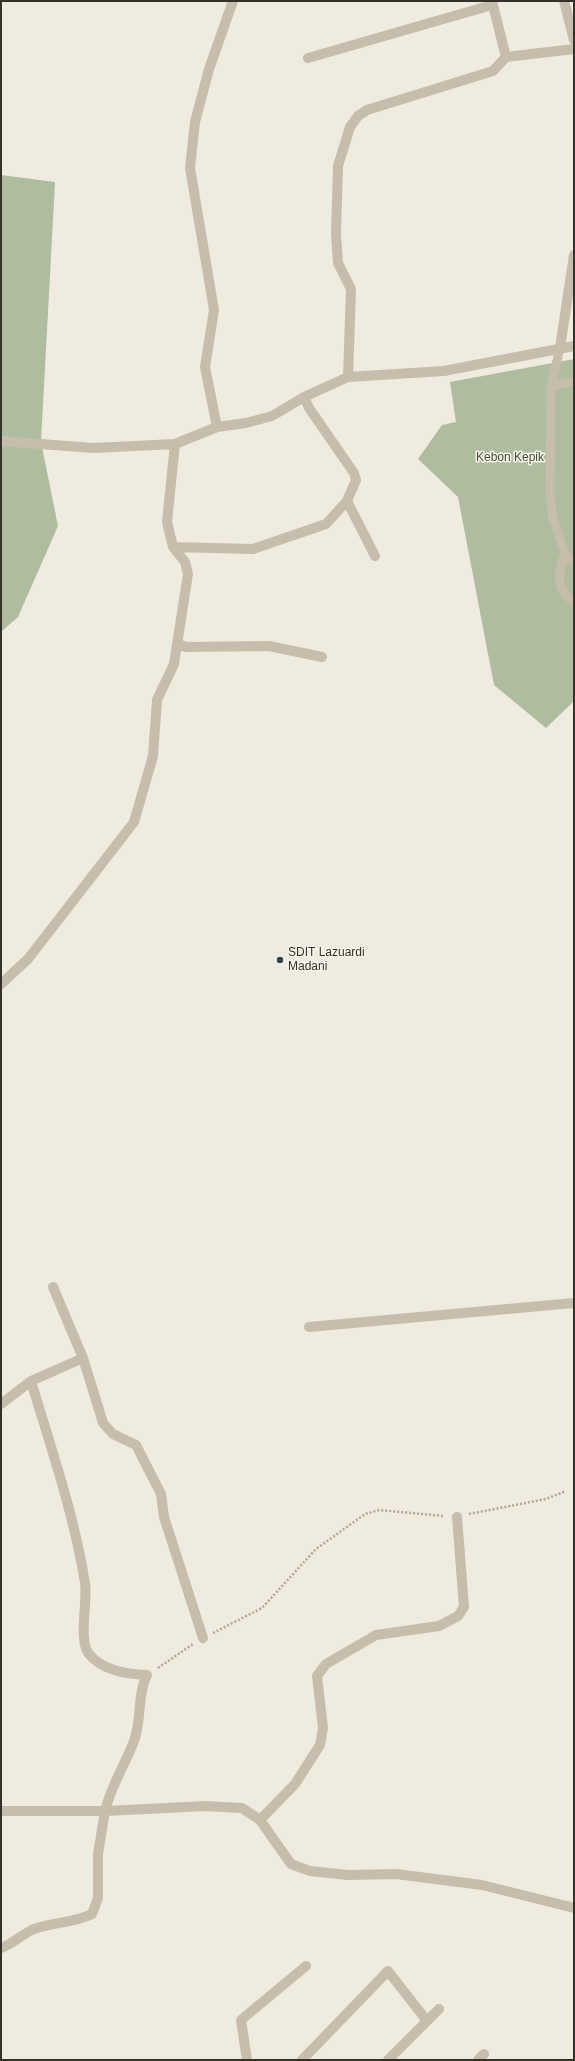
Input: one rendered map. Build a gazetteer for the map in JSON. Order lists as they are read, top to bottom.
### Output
{
  "parks": ["Kebon Kepik"],
  "places": ["SDIT Lazuardi Madani"]
}
